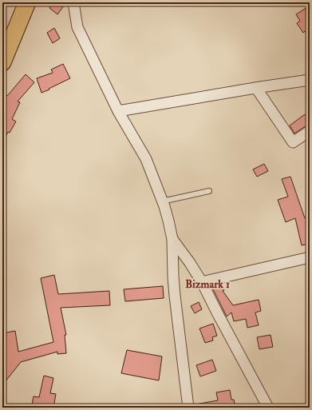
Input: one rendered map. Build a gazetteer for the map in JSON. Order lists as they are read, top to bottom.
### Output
{
  "districts": ["Bizmark 1"]
}
